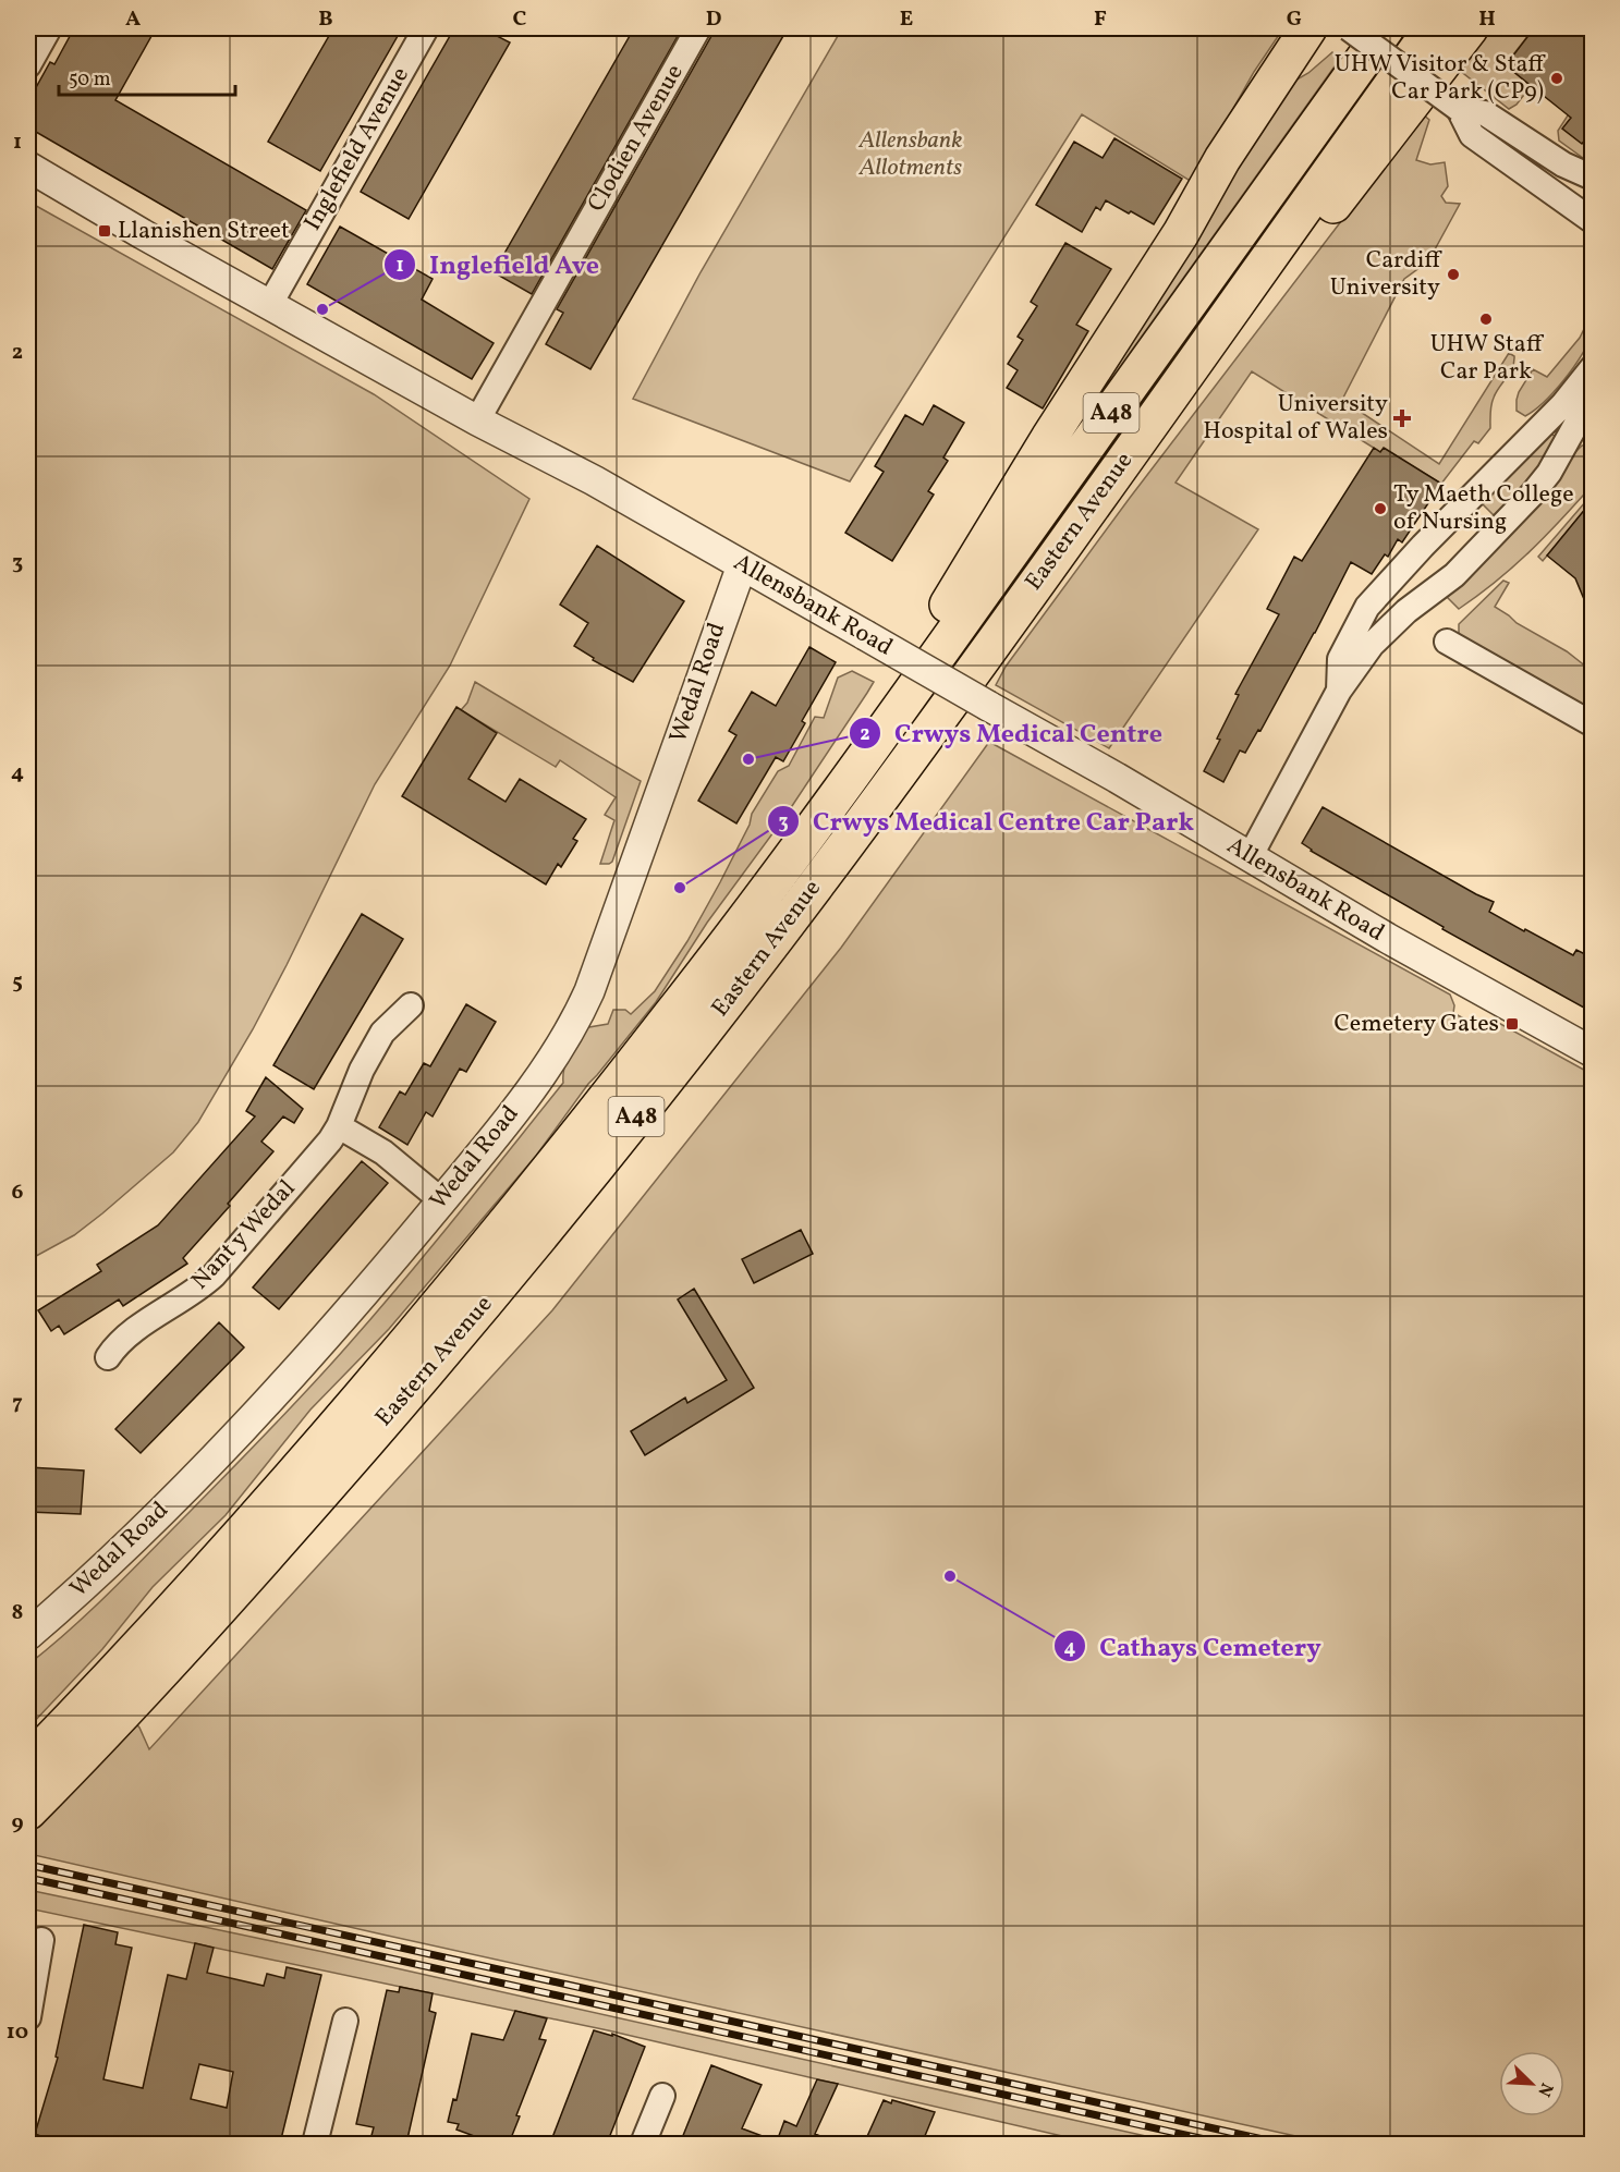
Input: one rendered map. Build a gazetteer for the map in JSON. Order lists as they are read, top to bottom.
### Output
{
  "streets": {
    "highway": ["A48", "Eastern Avenue"],
    "street": [
      "Clodien Avenue",
      "Inglefield Avenue",
      "Allensbank Road",
      "Wedal Road",
      "Nant y Wedal"
    ]
  },
  "crossings": [
    ["Clodien Avenue", "Allensbank Road"],
    ["Inglefield Avenue", "Allensbank Road"],
    ["Allensbank Road", "Wedal Road"]
  ],
  "parks": ["Allensbank Allotments"],
  "places": {
    "other": [
      "UHW Visitor & Staff Car Park (CP9)",
      "Cardiff University",
      "Inglefield Ave",
      "UHW Staff Car Park",
      "Ty Maeth College of Nursing",
      "Crwys Medical Centre",
      "Crwys Medical Centre Car Park",
      "Cathays Cemetery"
    ],
    "transit": ["Llanishen Street", "Cemetery Gates"],
    "health": ["University Hospital of Wales"]
  },
  "scale_bar": "50 m",
  "north": "bottom right",
  "grid": {
    "columns": [
      "A",
      "B",
      "C",
      "D",
      "E",
      "F",
      "G",
      "H"
    ],
    "rows": [
      "1",
      "2",
      "3",
      "4",
      "5",
      "6",
      "7",
      "8",
      "9",
      "10"
    ]
  }
}
